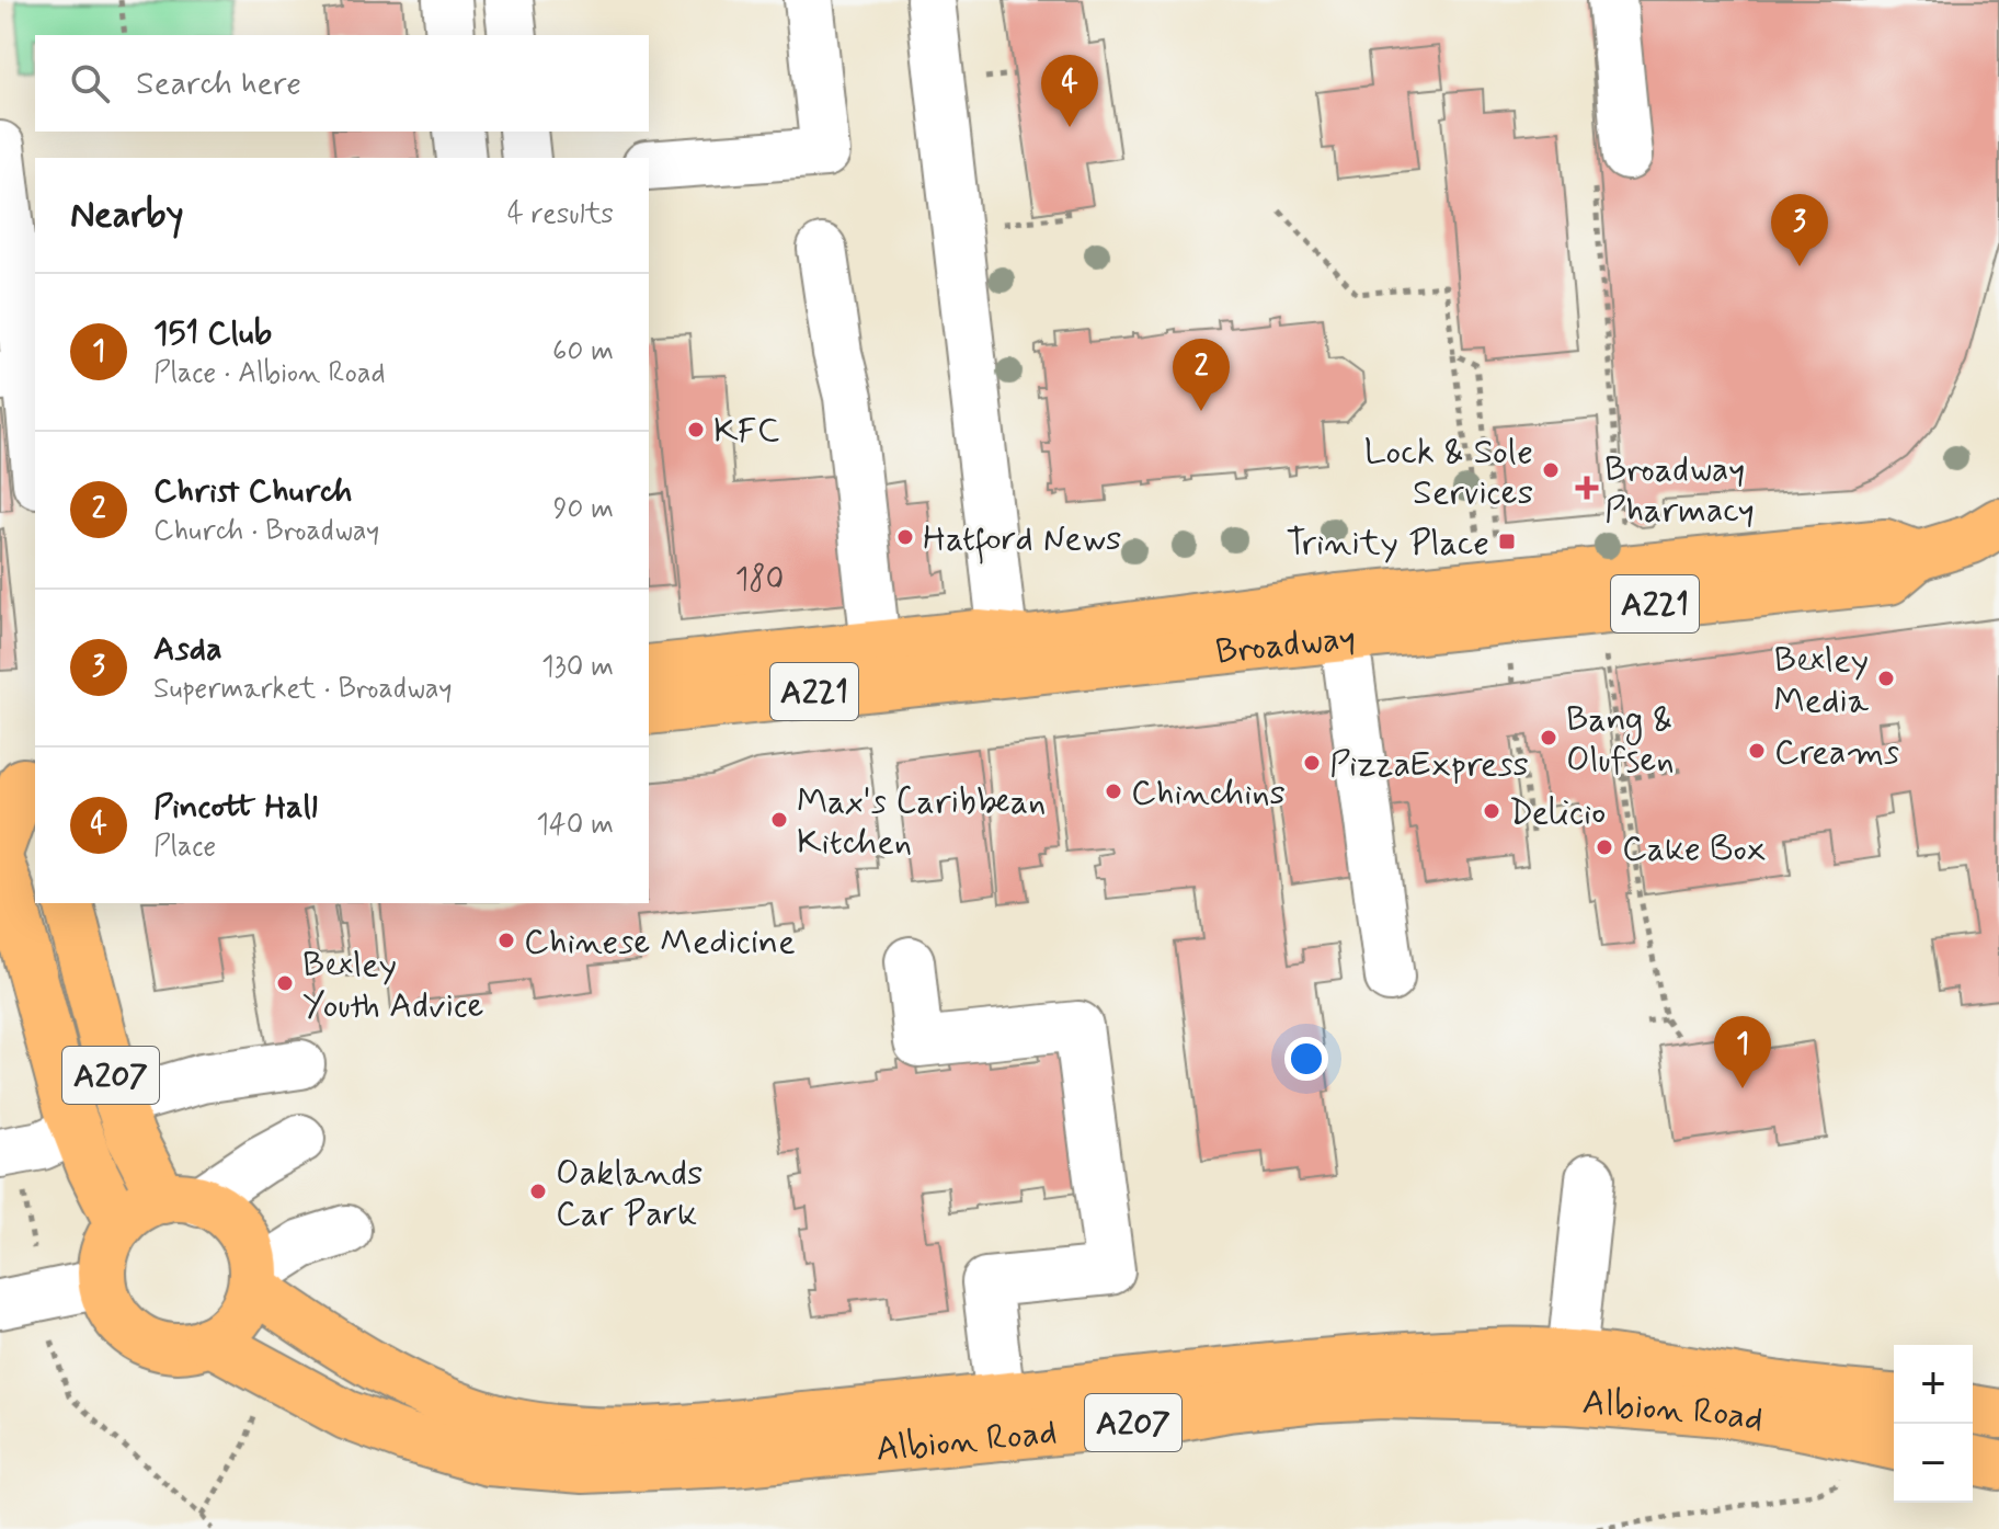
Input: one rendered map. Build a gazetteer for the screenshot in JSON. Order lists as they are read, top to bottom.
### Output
{
  "streets": {
    "main road": [
      "A221",
      "Broadway",
      "A207",
      "Albion Road"
    ]
  },
  "crossings": [
    ["A207", "Albion Road"]
  ],
  "places": {
    "other": [
      "KFC",
      "Lock & Sole Services",
      "Hatford News",
      "Bexley Media",
      "Bang & Olufsen",
      "Creams",
      "PizzaExpress",
      "Chinchins",
      "Delicio",
      "Max's Caribbean Kitchen",
      "Cake Box",
      "Chinese Medicine",
      "Bexley Youth Advice",
      "Oaklands Car Park"
    ],
    "health": ["Broadway Pharmacy"],
    "transit": ["Trinity Place"]
  },
  "house_numbers": ["180"],
  "page": {
    "search": "Search here",
    "pins": [
      "4",
      "3",
      "2",
      "1"
    ],
    "heading": ["Nearby", "4 results"],
    "list": [
      {
        "mark": "1",
        "name": "151 Club",
        "note": "Place · Albion Road",
        "value": "60 m"
      },
      {
        "mark": "2",
        "name": "Christ Church",
        "note": "Church · Broadway",
        "value": "90 m"
      },
      {
        "mark": "3",
        "name": "Asda",
        "note": "Supermarket · Broadway",
        "value": "130 m"
      },
      {
        "mark": "4",
        "name": "Pincott Hall",
        "note": "Place",
        "value": "140 m"
      }
    ],
    "map_buttons": ["+", "−"]
  }
}
